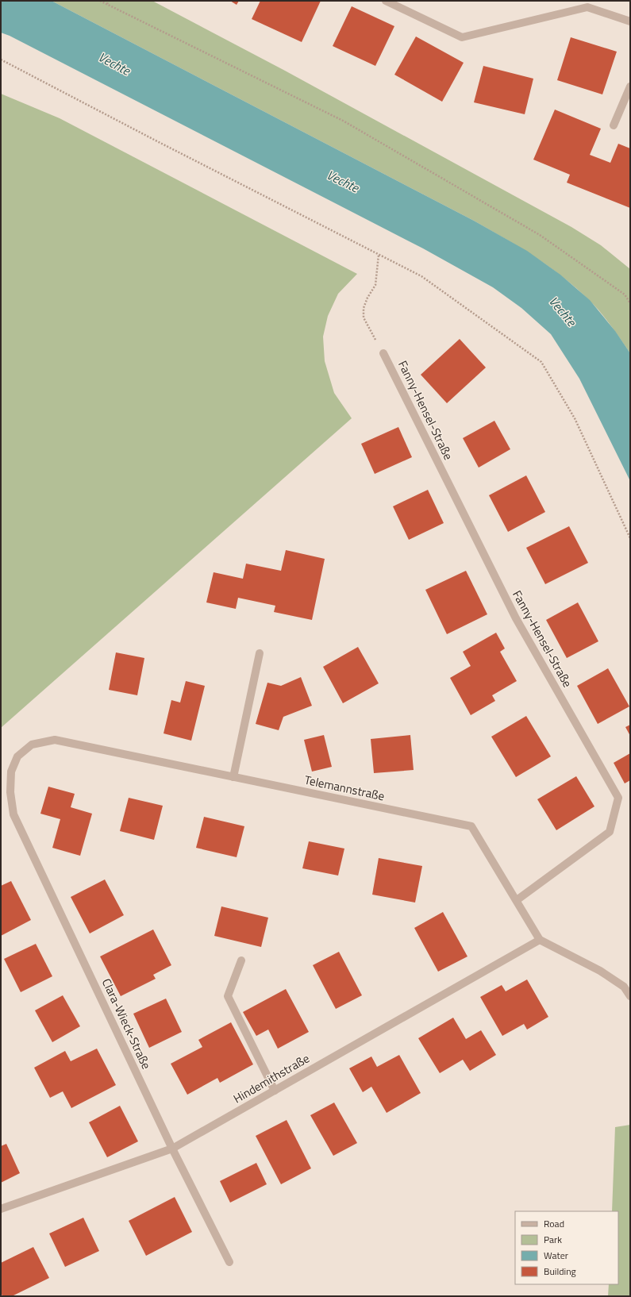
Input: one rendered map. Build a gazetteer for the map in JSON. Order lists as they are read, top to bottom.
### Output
{
  "streets": {
    "street": [
      "Fanny-Hensel-Straße",
      "Telemannstraße",
      "Clara-Wieck-Straße",
      "Hindemithstraße"
    ]
  },
  "crossings": [
    ["Fanny-Hensel-Straße", "Telemannstraße"],
    ["Telemannstraße", "Clara-Wieck-Straße"],
    ["Telemannstraße", "Hindemithstraße"],
    ["Clara-Wieck-Straße", "Hindemithstraße"]
  ],
  "water": ["Vechte"],
  "legend": [
    "Road",
    "Park",
    "Water",
    "Building"
  ]
}
